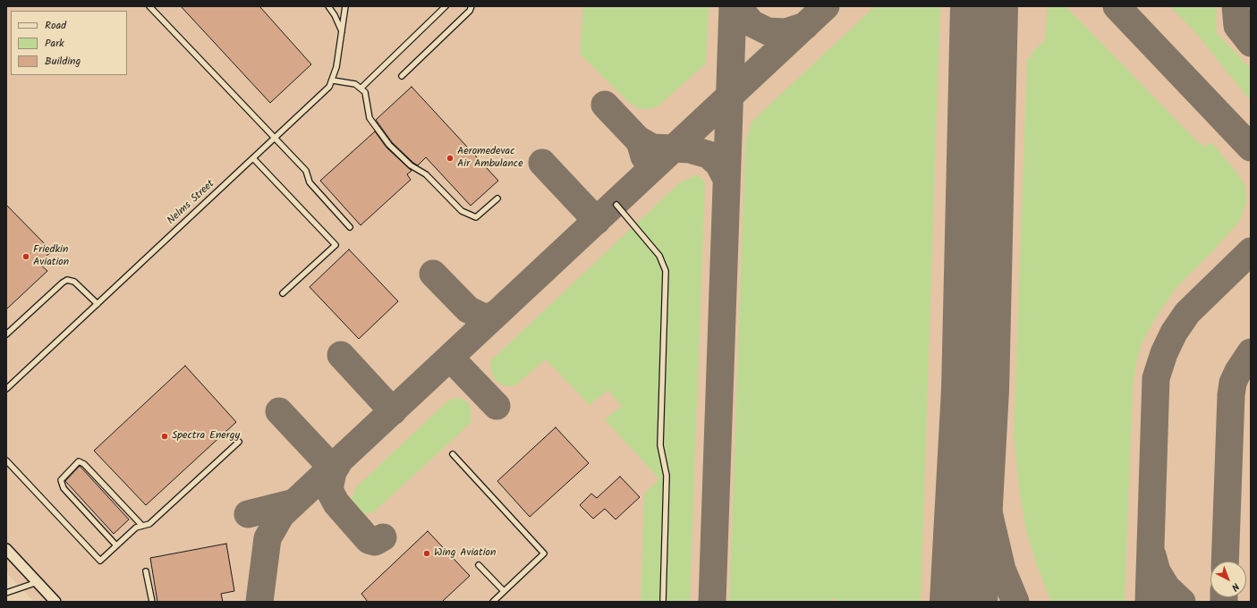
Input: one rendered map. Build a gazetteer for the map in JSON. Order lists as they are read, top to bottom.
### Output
{
  "streets": {
    "lane": ["Nelms Street"]
  },
  "places": [
    "Aeromedevac Air Ambulance",
    "Friedkin Aviation",
    "Spectra Energy",
    "Wing Aviation"
  ],
  "legend": ["Road", "Park", "Building"],
  "north": "bottom right"
}
